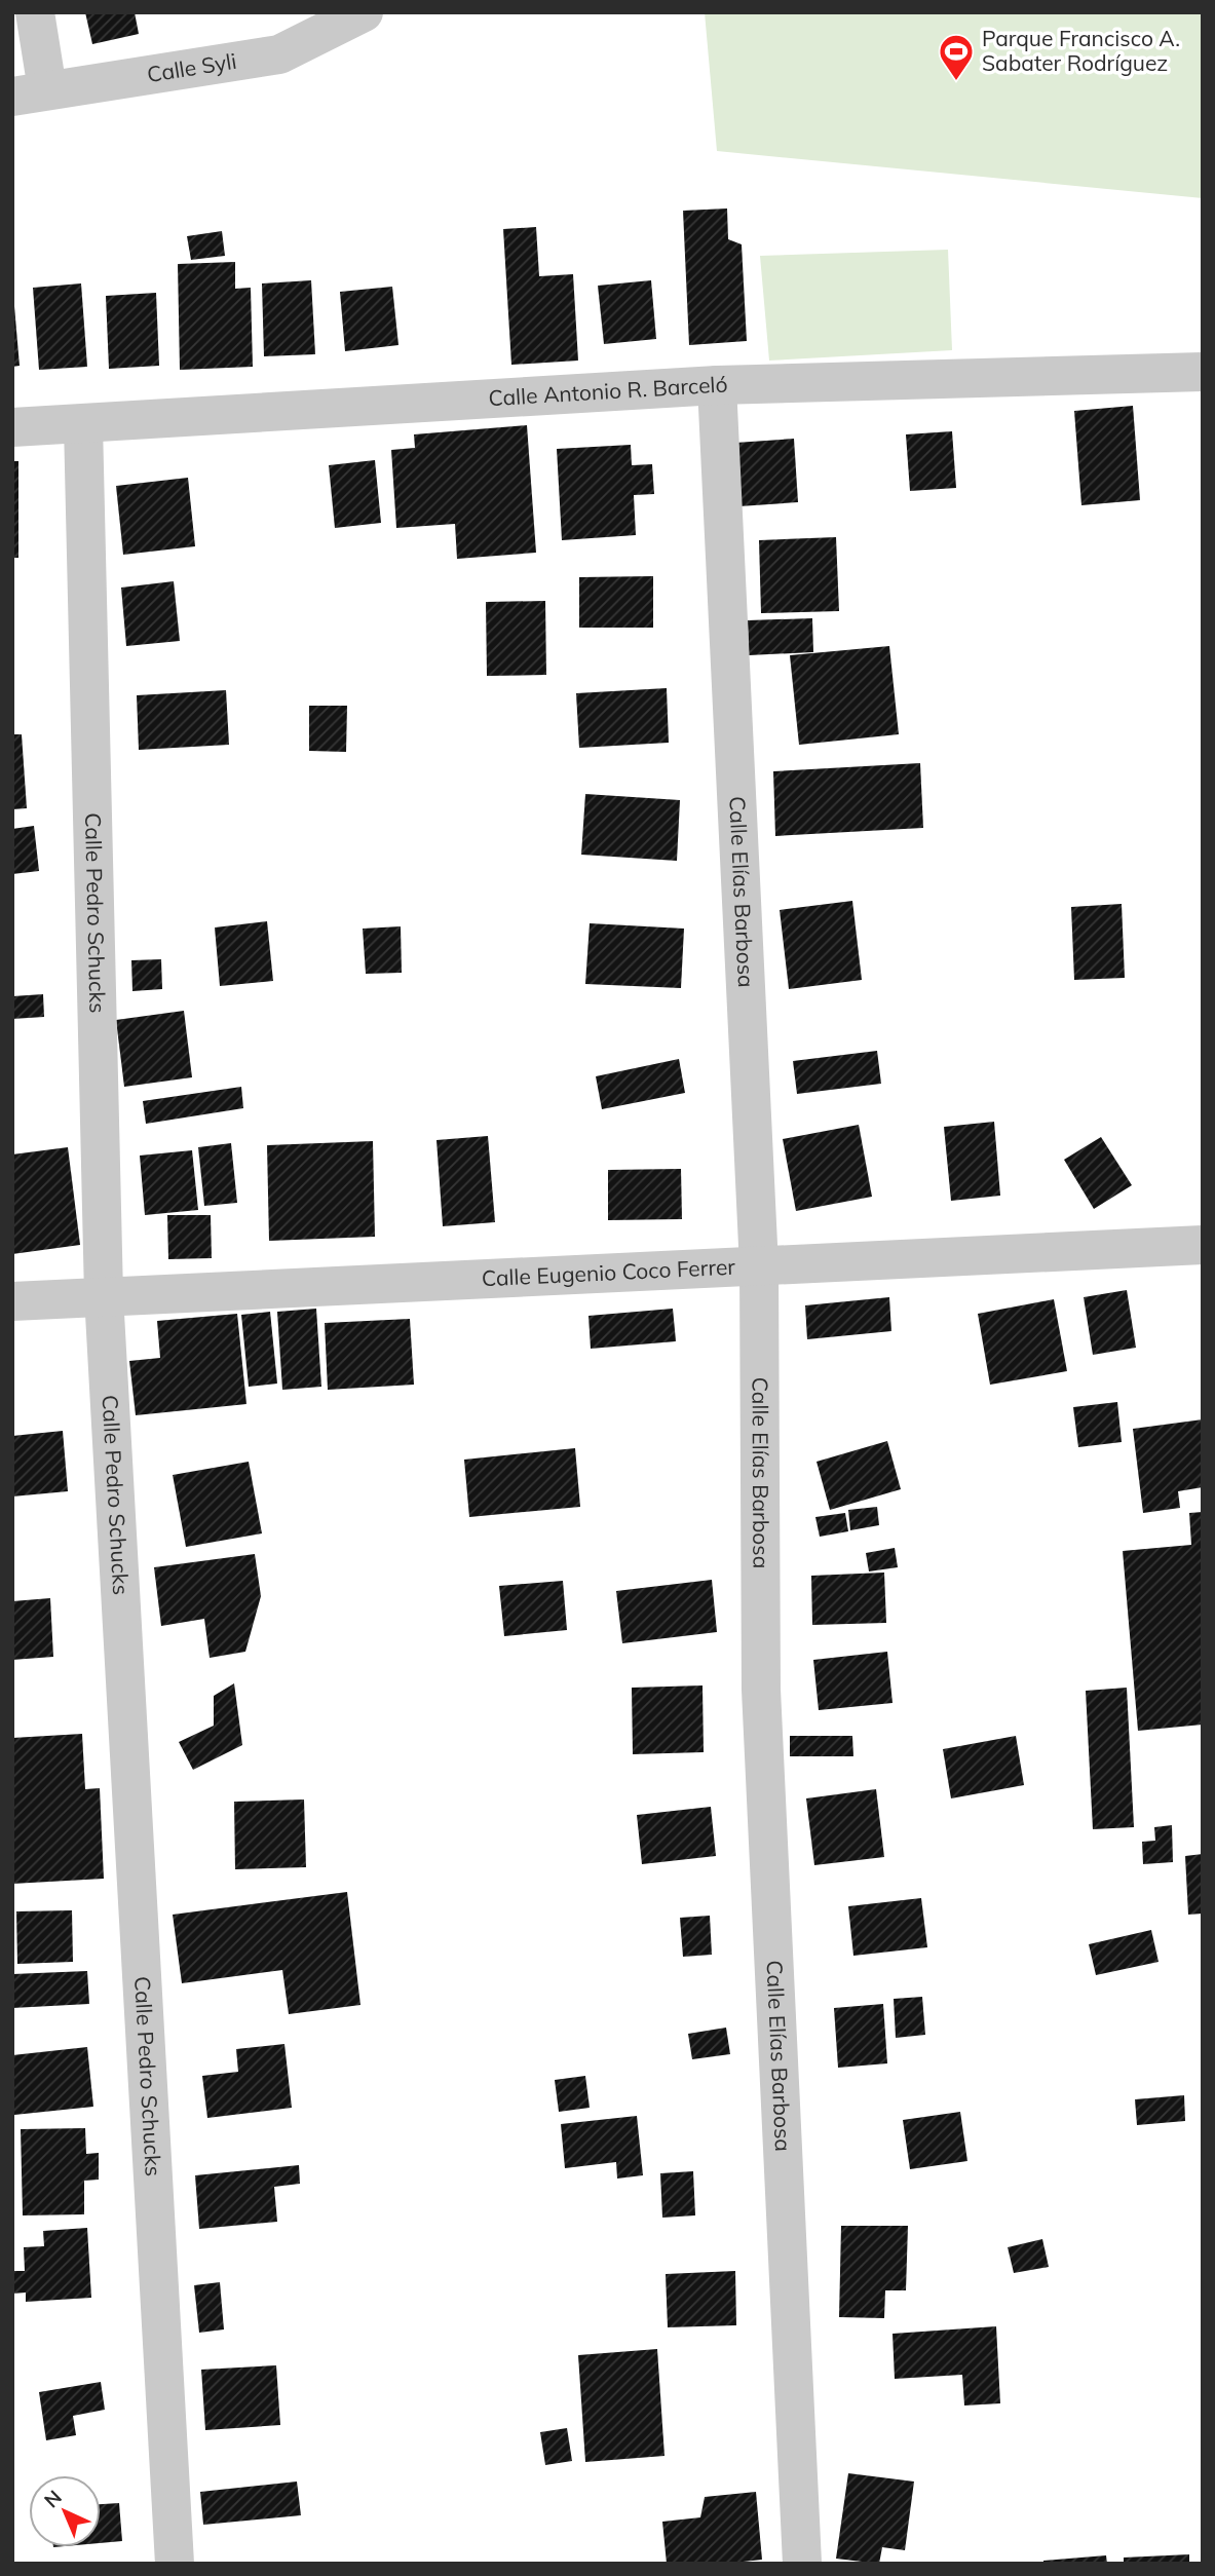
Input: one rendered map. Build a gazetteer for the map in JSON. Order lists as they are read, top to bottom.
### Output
{
  "streets": {
    "street": [
      "Calle Syli",
      "Calle Antonio R. Barceló",
      "Calle Elías Barbosa",
      "Calle Pedro Schucks",
      "Calle Eugenio Coco Ferrer"
    ]
  },
  "crossings": [
    ["Calle Antonio R. Barceló", "Calle Elías Barbosa"],
    ["Calle Antonio R. Barceló", "Calle Pedro Schucks"],
    ["Calle Elías Barbosa", "Calle Eugenio Coco Ferrer"],
    ["Calle Pedro Schucks", "Calle Eugenio Coco Ferrer"]
  ],
  "places": {
    "sports": ["Parque Francisco A. Sabater Rodríguez"]
  },
  "north": "top left"
}
